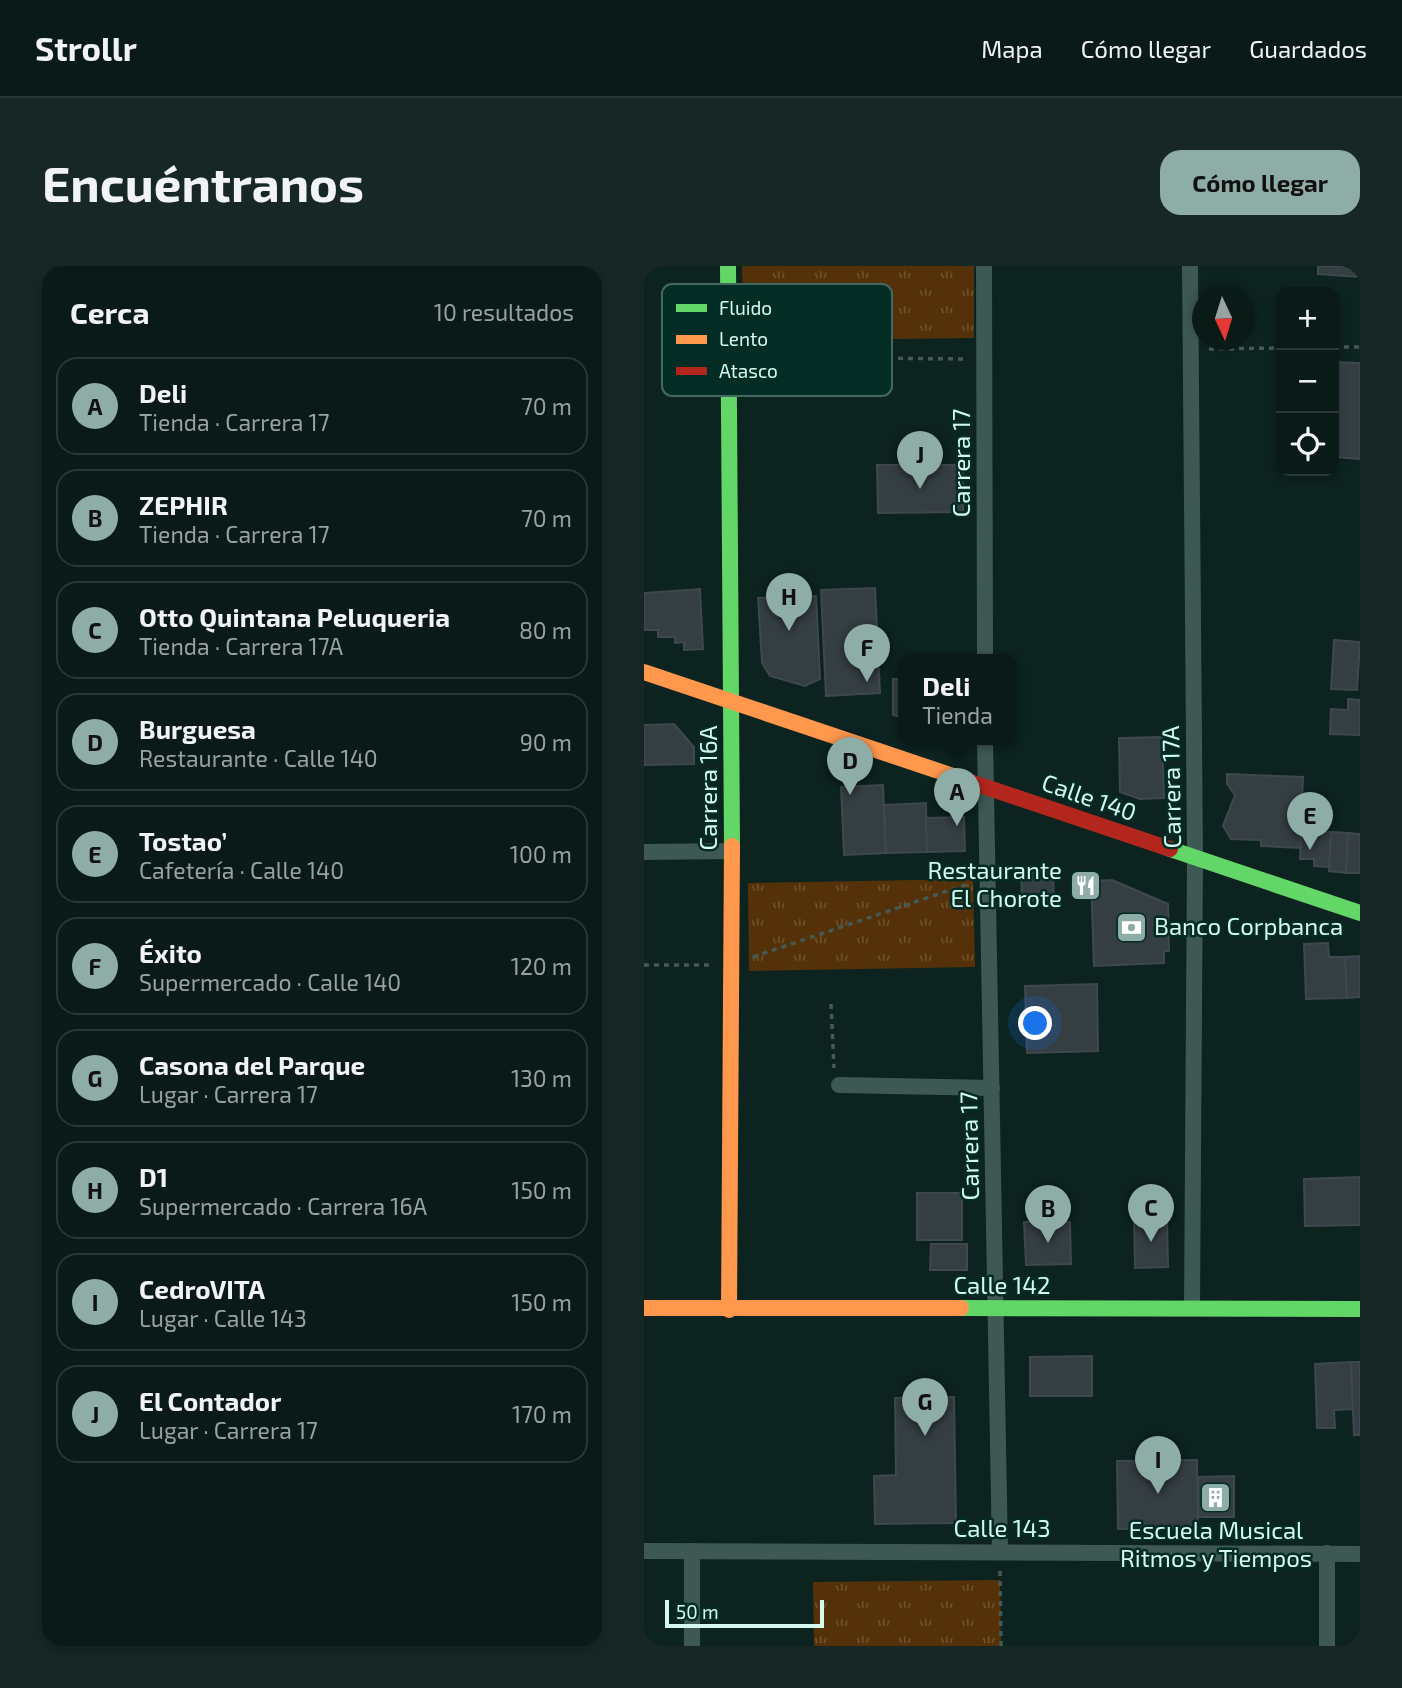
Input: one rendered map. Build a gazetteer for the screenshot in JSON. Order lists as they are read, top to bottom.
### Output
{
  "streets": {
    "street": [
      "Carrera 17",
      "Carrera 17A",
      "Carrera 16A",
      "Calle 140",
      "Calle 142",
      "Calle 143"
    ]
  },
  "crossings": [
    ["Carrera 17", "Calle 140"],
    ["Carrera 17", "Calle 142"],
    ["Carrera 17", "Calle 143"],
    ["Carrera 17A", "Calle 140"],
    ["Carrera 17A", "Calle 142"],
    ["Carrera 16A", "Calle 140"],
    ["Carrera 16A", "Calle 142"]
  ],
  "places": {
    "restaurant": ["Restaurante El Chorote"],
    "bank": ["Banco Corpbanca"],
    "building": ["Escuela Musical Ritmos y Tiempos"]
  },
  "legend": ["Fluido", "Lento", "Atasco"],
  "scale_bar": "50 m",
  "north": "bottom",
  "page": {
    "header": "Strollr",
    "nav": ["Mapa", "Cómo llegar", "Guardados"],
    "buttons": "Cómo llegar",
    "title": "Encuéntranos",
    "heading": ["Cerca", "10 resultados"],
    "map_buttons": ["+", "−"],
    "list": [
      {
        "mark": "A",
        "name": "Deli",
        "note": "Tienda · Carrera 17",
        "value": "70 m"
      },
      {
        "mark": "B",
        "name": "ZEPHIR",
        "note": "Tienda · Carrera 17",
        "value": "70 m"
      },
      {
        "mark": "C",
        "name": "Otto Quintana Peluqueria",
        "note": "Tienda · Carrera 17A",
        "value": "80 m"
      },
      {
        "mark": "D",
        "name": "Burguesa",
        "note": "Restaurante · Calle 140",
        "value": "90 m"
      },
      {
        "mark": "E",
        "name": "Tostao’",
        "note": "Cafetería · Calle 140",
        "value": "100 m"
      },
      {
        "mark": "F",
        "name": "Éxito",
        "note": "Supermercado · Calle 140",
        "value": "120 m"
      },
      {
        "mark": "G",
        "name": "Casona del Parque",
        "note": "Lugar · Carrera 17",
        "value": "130 m"
      },
      {
        "mark": "H",
        "name": "D1",
        "note": "Supermercado · Carrera 16A",
        "value": "150 m"
      },
      {
        "mark": "I",
        "name": "CedroVITA",
        "note": "Lugar · Calle 143",
        "value": "150 m"
      },
      {
        "mark": "J",
        "name": "El Contador",
        "note": "Lugar · Carrera 17",
        "value": "170 m"
      }
    ],
    "pins": [
      "J",
      "H",
      "F",
      "D",
      "A",
      "E",
      "C",
      "B",
      "G",
      "I"
    ],
    "popup": ["Deli", "Tienda"],
    "scale": "50 m"
  }
}
